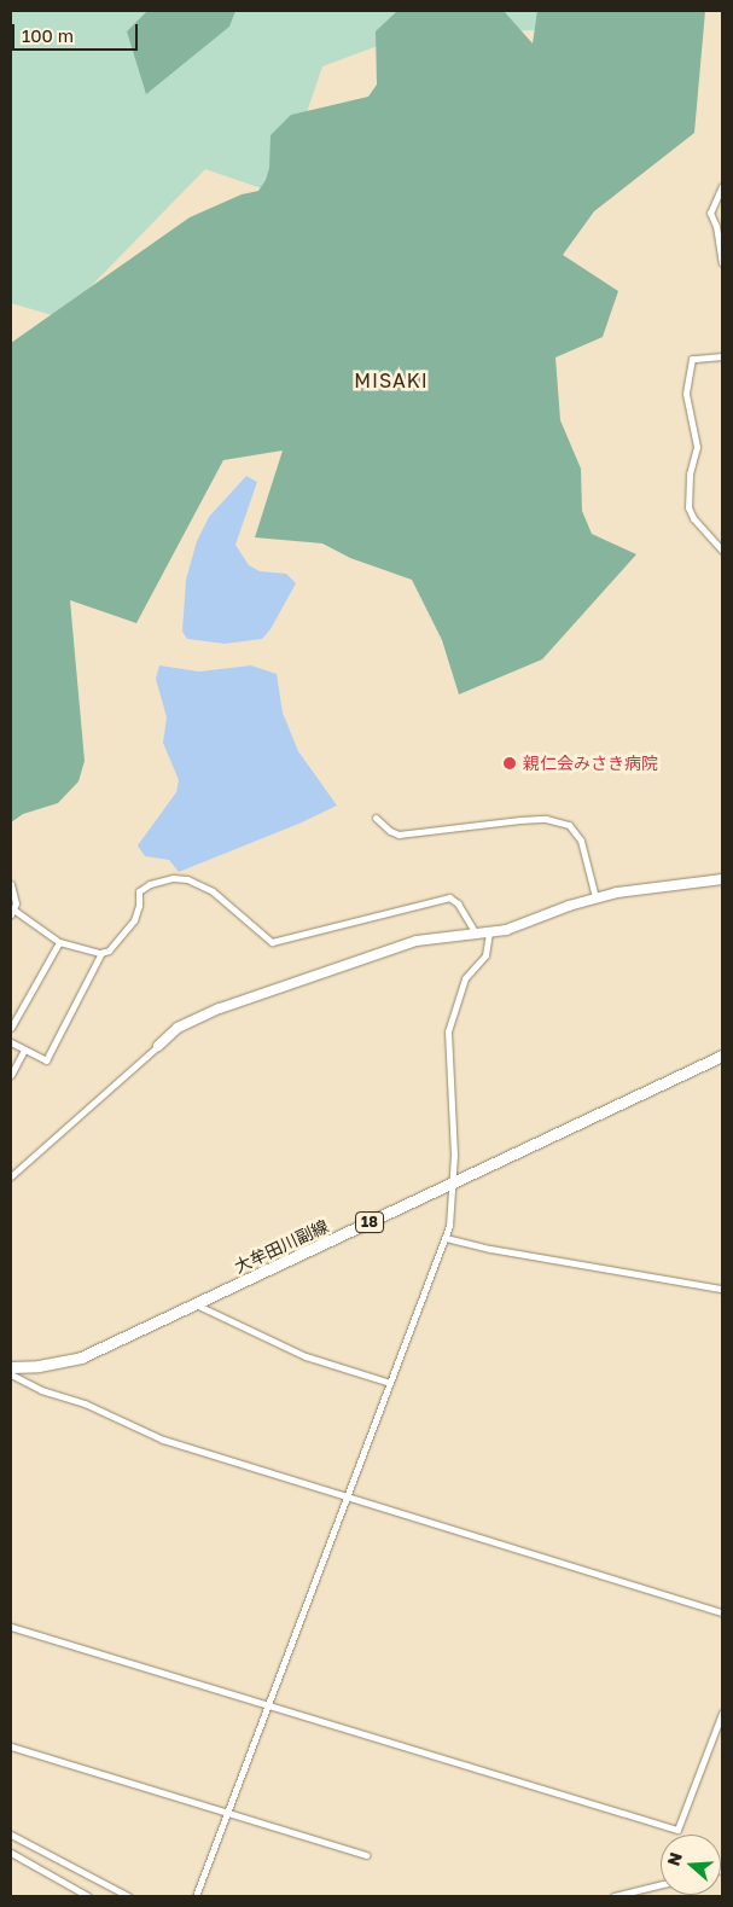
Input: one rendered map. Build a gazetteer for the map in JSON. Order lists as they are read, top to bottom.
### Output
{
  "streets": {
    "main road": ["18", "大牟田川副線"]
  },
  "districts": ["MISAKI"],
  "places": ["親仁会みさき病院"],
  "scale_bar": "100 m",
  "north": "left"
}
